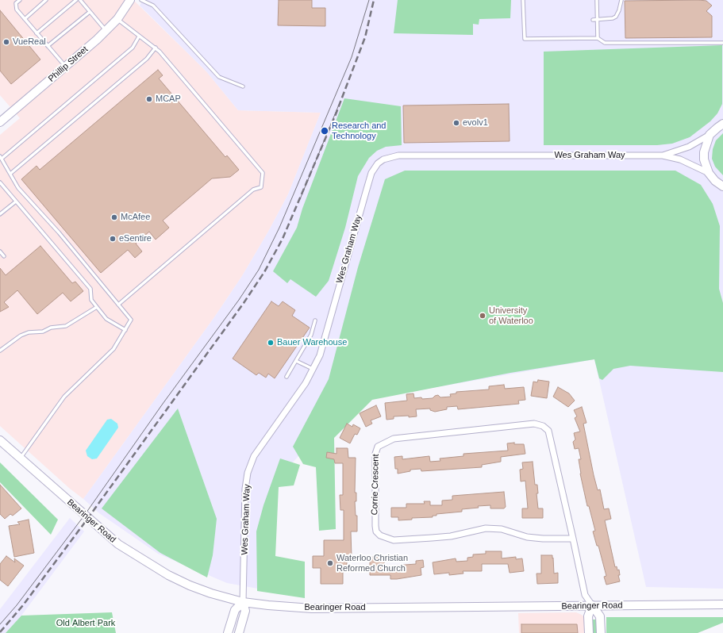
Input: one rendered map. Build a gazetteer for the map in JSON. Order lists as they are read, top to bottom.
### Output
{
  "streets": {
    "street": [
      "Phillip Street",
      "Wes Graham Way",
      "Corrie Crescent",
      "Bearinger Road"
    ]
  },
  "crossings": [
    ["Wes Graham Way", "Bearinger Road"],
    ["Corrie Crescent", "Bearinger Road"]
  ],
  "parks": ["Old Albert Park"],
  "places": [
    "VueReal",
    "MCAP",
    "evolv1",
    "Research and Technology",
    "McAfee",
    "eSentire",
    "University of Waterloo",
    "Bauer Warehouse",
    "Waterloo Christian Reformed Church"
  ]
}
